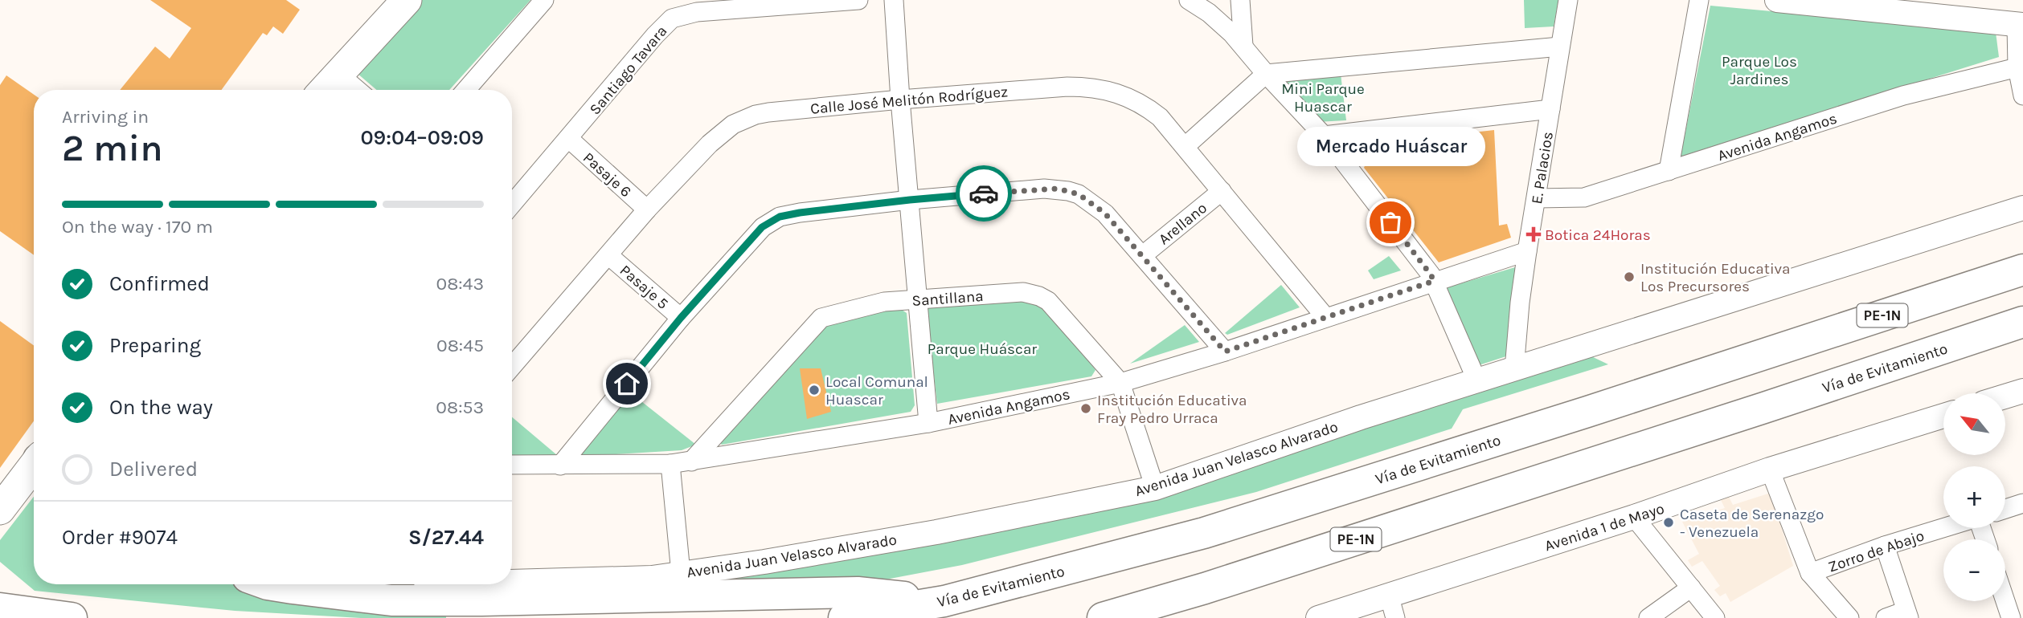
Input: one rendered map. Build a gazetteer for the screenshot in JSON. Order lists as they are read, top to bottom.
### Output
{
  "streets": {
    "highway": ["PE-1N", "Vía de Evitamiento"],
    "street": [
      "Santiago Tavara",
      "Calle José Melitón Rodríguez",
      "Avenida Angamos",
      "E. Palacios",
      "Pasaje 6",
      "Arellano",
      "Pasaje 5",
      "Santillana",
      "Avenida Juan Velasco Alvarado",
      "Avenida 1 de Mayo",
      "Zorro de Abajo"
    ]
  },
  "crossings": [
    ["Santiago Tavara", "Pasaje 6"],
    ["Calle José Melitón Rodríguez", "Avenida Angamos"],
    ["Calle José Melitón Rodríguez", "Pasaje 6"],
    ["Calle José Melitón Rodríguez", "Arellano"],
    ["Calle José Melitón Rodríguez", "Pasaje 5"],
    ["Avenida Angamos", "E. Palacios"],
    ["Avenida Angamos", "Santillana"],
    ["E. Palacios", "Avenida Juan Velasco Alvarado"],
    ["Santillana", "Avenida Juan Velasco Alvarado"]
  ],
  "parks": ["Parque Los Jardines", "Mini Parque Huascar", "Parque Huáscar"],
  "places": {
    "other": [
      "Mercado Huáscar",
      "Institución Educativa Los Precursores",
      "Local Comunal Huascar",
      "Institución Educativa Fray Pedro Urraca",
      "Caseta de Serenazgo - Venezuela"
    ],
    "health": ["Botica 24Horas"]
  },
  "north": "top left",
  "page": {
    "heading": ["2 min", "Arriving in", "09:04–09:09"],
    "panel": ["Order #9074", "S/27.44"],
    "bubble": "Mercado Huáscar",
    "bar": "On the way · 170 m",
    "list": [
      ["Confirmed", "08:43"],
      ["Preparing", "08:45"],
      ["On the way", "08:53"],
      "Delivered"
    ],
    "map_buttons": ["+", "−"]
  }
}
